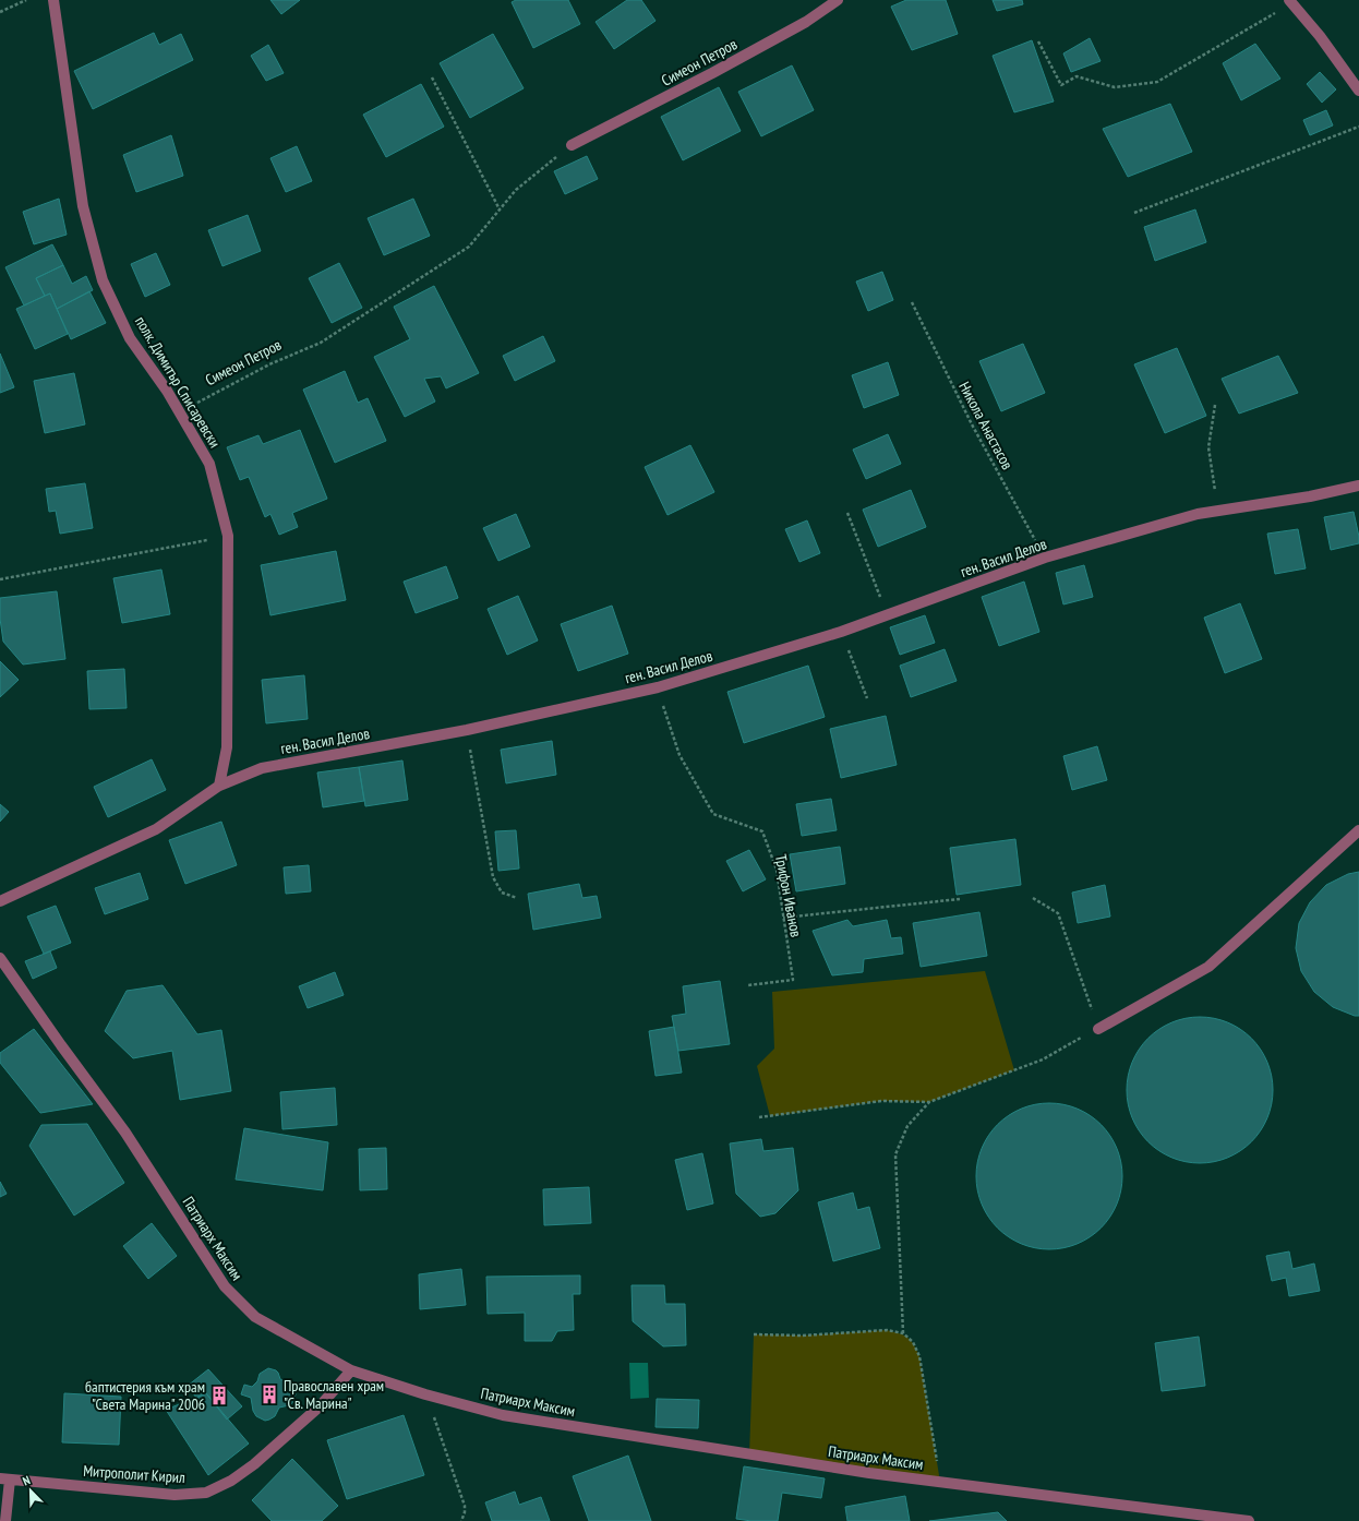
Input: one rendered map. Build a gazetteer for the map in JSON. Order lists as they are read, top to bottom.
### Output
{
  "streets": {
    "street": [
      "Симеон Петров",
      "полк. Димитър Списаревски",
      "ген. Васил Делов",
      "Патриарх Максим",
      "Митрополит Кирил"
    ],
    "path": ["Никола Анастасов", "Трифон Иванов"]
  },
  "crossings": [
    ["Симеон Петров", "полк. Димитър Списаревски"],
    ["полк. Димитър Списаревски", "ген. Васил Делов"],
    ["Никола Анастасов", "ген. Васил Делов"],
    ["ген. Васил Делов", "Трифон Иванов"],
    ["Патриарх Максим", "Митрополит Кирил"]
  ],
  "places": {
    "building": ["Православен храм \"Св. Марина\"", "баптистерия към храм \"Света Марина\" 2006"]
  },
  "north": "top left"
}
